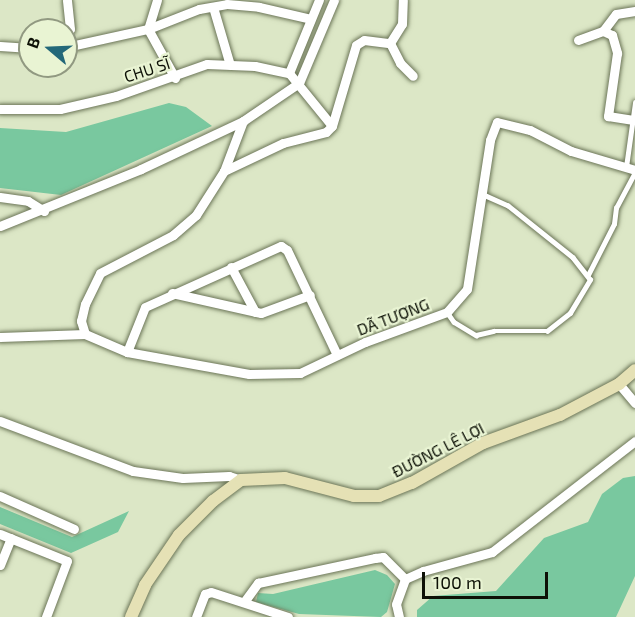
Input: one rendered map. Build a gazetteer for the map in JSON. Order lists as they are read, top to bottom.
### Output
{
  "streets": {
    "street": ["CHU SĨ", "DÃ TƯỢNG", "ĐƯỜNG LÊ LỢI"]
  },
  "scale_bar": "100 m",
  "north": "left"
}
